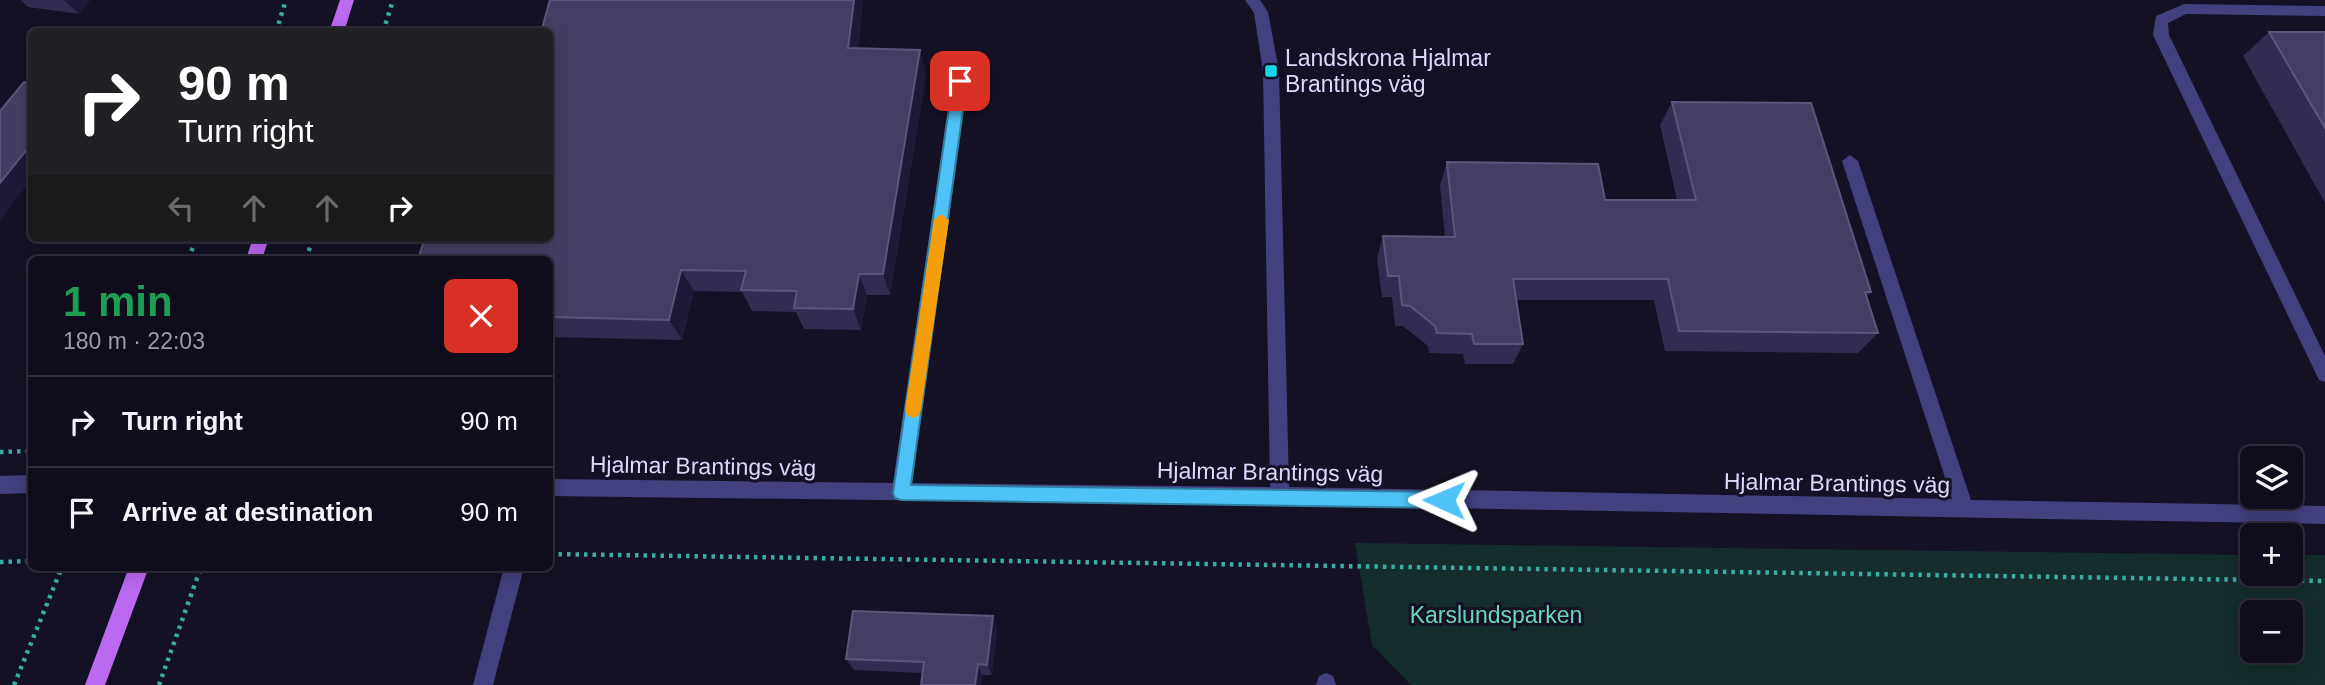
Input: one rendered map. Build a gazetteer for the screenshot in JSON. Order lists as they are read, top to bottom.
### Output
{
  "streets": {
    "street": ["Hjalmar Brantings väg"]
  },
  "parks": ["Karslundsparken"],
  "places": {
    "transit": ["Landskrona Hjalmar Brantings väg"]
  },
  "page": {
    "turn": ["90 m", "Turn right"],
    "heading": ["1 min", "180 m · 22:03"],
    "list": [
      {
        "name": "Turn right",
        "value": "90 m"
      },
      {
        "name": "Arrive at destination",
        "value": "90 m"
      }
    ],
    "map_buttons": ["+", "−"]
  }
}
